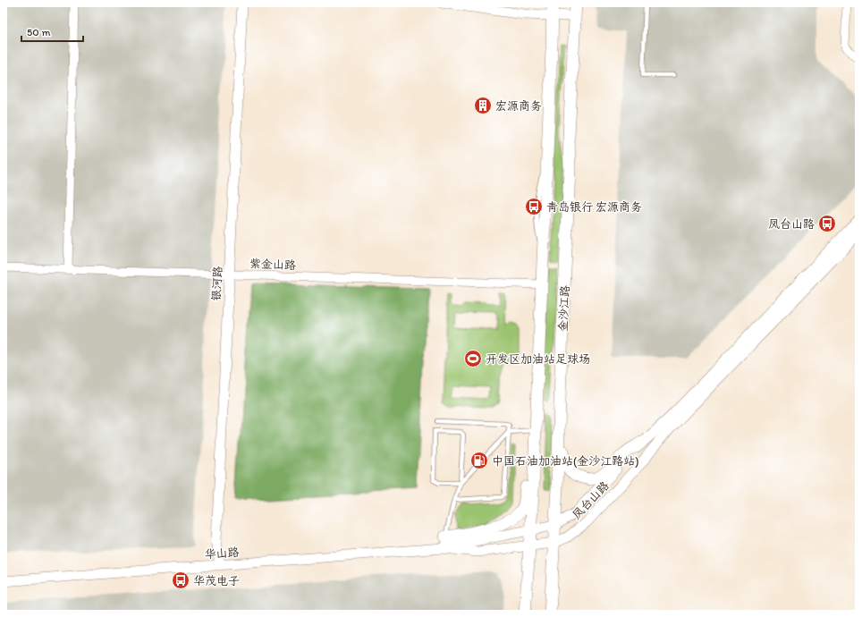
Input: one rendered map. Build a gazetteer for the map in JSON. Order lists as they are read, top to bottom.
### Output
{
  "streets": {
    "main road": ["金沙江路"],
    "street": [
      "紫金山路",
      "银河路",
      "凤台山路",
      "华山路"
    ]
  },
  "crossings": [
    ["紫金山路", "银河路"],
    ["紫金山路", "金沙江路"],
    ["银河路", "华山路"],
    ["金沙江路", "凤台山路"],
    ["凤台山路", "华山路"]
  ],
  "places": {
    "building": ["宏源商务"],
    "bus stop": ["青岛银行 宏源商务", "凤台山路", "华茂电子"],
    "sports": ["开发区加油站足球场"],
    "fuel station": ["中国石油加油站(金沙江路站)"]
  },
  "scale_bar": "50 m"
}
